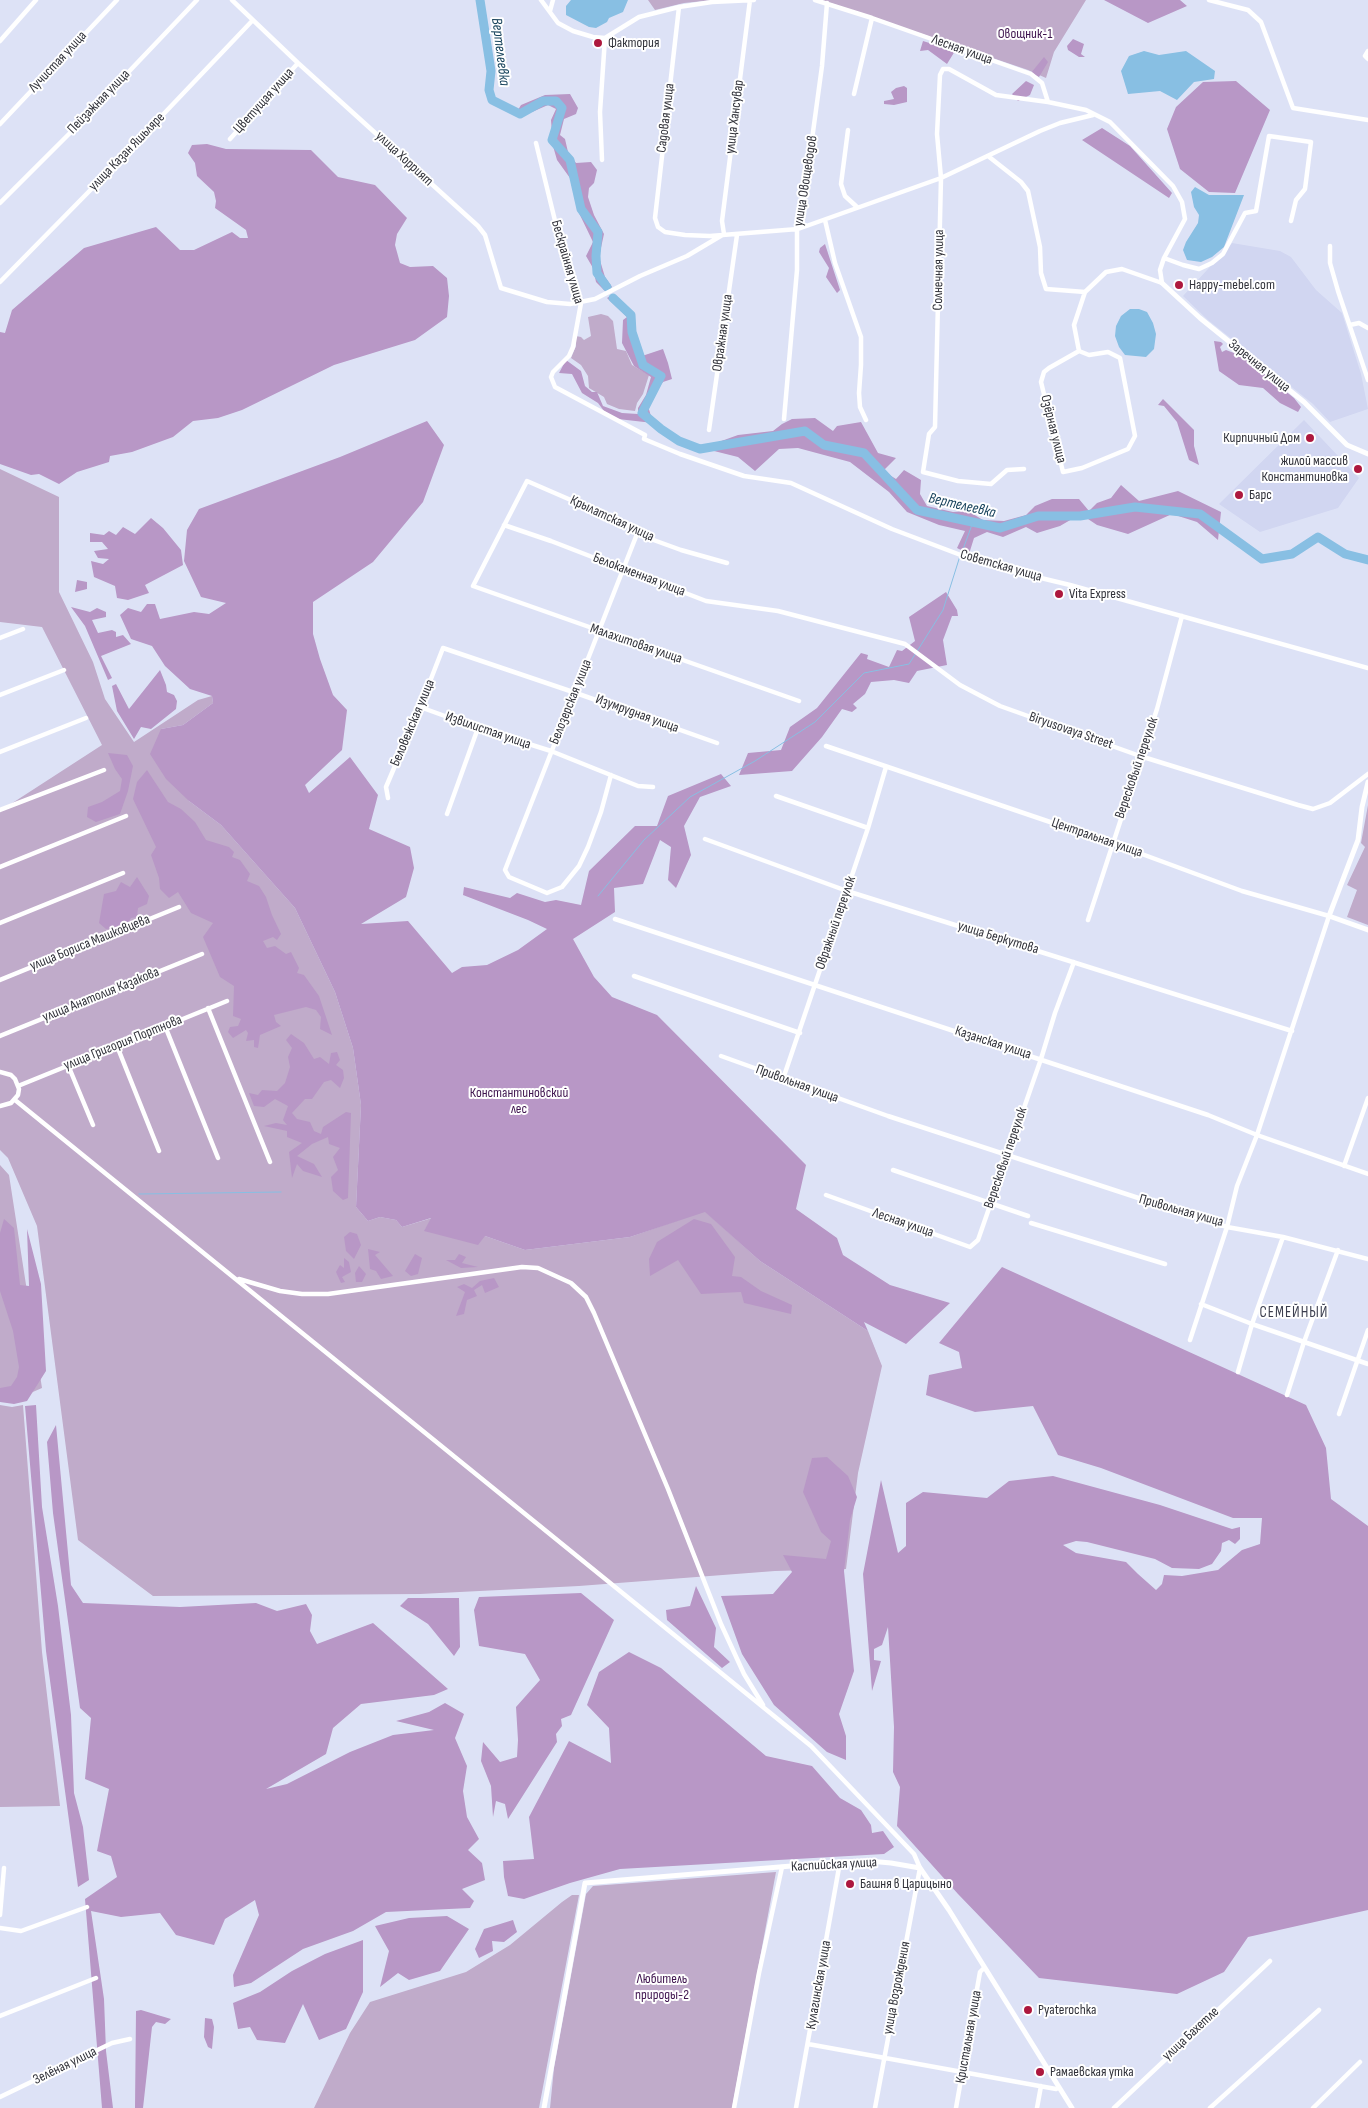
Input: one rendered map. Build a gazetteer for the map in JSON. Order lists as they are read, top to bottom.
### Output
{
  "streets": {
    "street": [
      "Лесная улица",
      "Лучистая улица",
      "Цветущая улица",
      "Пейзажная улица",
      "улица Хансувар",
      "Садовая улица",
      "улица Казан Яшьляре",
      "улица Хоррият",
      "улица Овощеводов",
      "Бескрайняя улица",
      "Солнечная улица",
      "Овражная улица",
      "Заречная улица",
      "Озёрная улица",
      "Крылатская улица",
      "Советская улица",
      "Белокаменная улица",
      "Малахитовая улица",
      "Белозерская улица",
      "Изумрудная улица",
      "Беловежская улица",
      "Извилистая улица",
      "Biryusovaya Street",
      "Вересковый переулок",
      "Центральная улица",
      "Овражный переулок",
      "улица Беркутова",
      "улица Бориса Машковцева",
      "улица Анатолия Казакова",
      "улица Григория Портнова",
      "Казанская улица",
      "Привольная улица",
      "Каспийская улица",
      "Кулагинская улица",
      "улица Возрождения",
      "улица Бахетле",
      "Кристальная улица",
      "Зелёная улица"
    ]
  },
  "crossings": [
    ["Лесная улица", "улица Овощеводов"],
    ["Лесная улица", "Солнечная улица"],
    ["Лесная улица", "Вересковый переулок"],
    ["Цветущая улица", "улица Хоррият"],
    ["улица Хансувар", "Садовая улица"],
    ["улица Казан Яшьляре", "улица Хоррият"],
    ["улица Хоррият", "Бескрайняя улица"],
    ["Бескрайняя улица", "Советская улица"],
    ["Крылатская улица", "Белокаменная улица"],
    ["Крылатская улица", "Малахитовая улица"],
    ["Крылатская улица", "Белозерская улица"],
    ["Советская улица", "Вересковый переулок"],
    ["Белокаменная улица", "Малахитовая улица"],
    ["Белокаменная улица", "Белозерская улица"],
    ["Белокаменная улица", "Biryusovaya Street"],
    ["Малахитовая улица", "Белозерская улица"],
    ["Белозерская улица", "Изумрудная улица"],
    ["Белозерская улица", "Извилистая улица"],
    ["Изумрудная улица", "Беловежская улица"],
    ["Беловежская улица", "Извилистая улица"],
    ["Biryusovaya Street", "Вересковый переулок"],
    ["Вересковый переулок", "Центральная улица"],
    ["Вересковый переулок", "улица Беркутова"],
    ["Вересковый переулок", "Казанская улица"],
    ["Вересковый переулок", "Привольная улица"],
    ["Центральная улица", "Овражный переулок"],
    ["Центральная улица", "Привольная улица"],
    ["Овражный переулок", "улица Беркутова"],
    ["Овражный переулок", "Казанская улица"],
    ["Овражный переулок", "Привольная улица"],
    ["улица Беркутова", "Привольная улица"],
    ["Казанская улица", "Привольная улица"],
    ["Каспийская улица", "Кулагинская улица"],
    ["Каспийская улица", "улица Возрождения"]
  ],
  "districts": ["СЕМЕЙНЫЙ"],
  "water": ["Вертелеевка"],
  "parks": ["Овощник-1", "Константиновский лес", "Любитель природы-2"],
  "places": [
    "Фактория",
    "Happy-mebel.com",
    "Кирпичный Дом",
    "жилой массив Константиновка",
    "Барс",
    "Vita Express",
    "Башня в Царицыно",
    "Pyaterochka",
    "Рамаевская утка"
  ]
}
